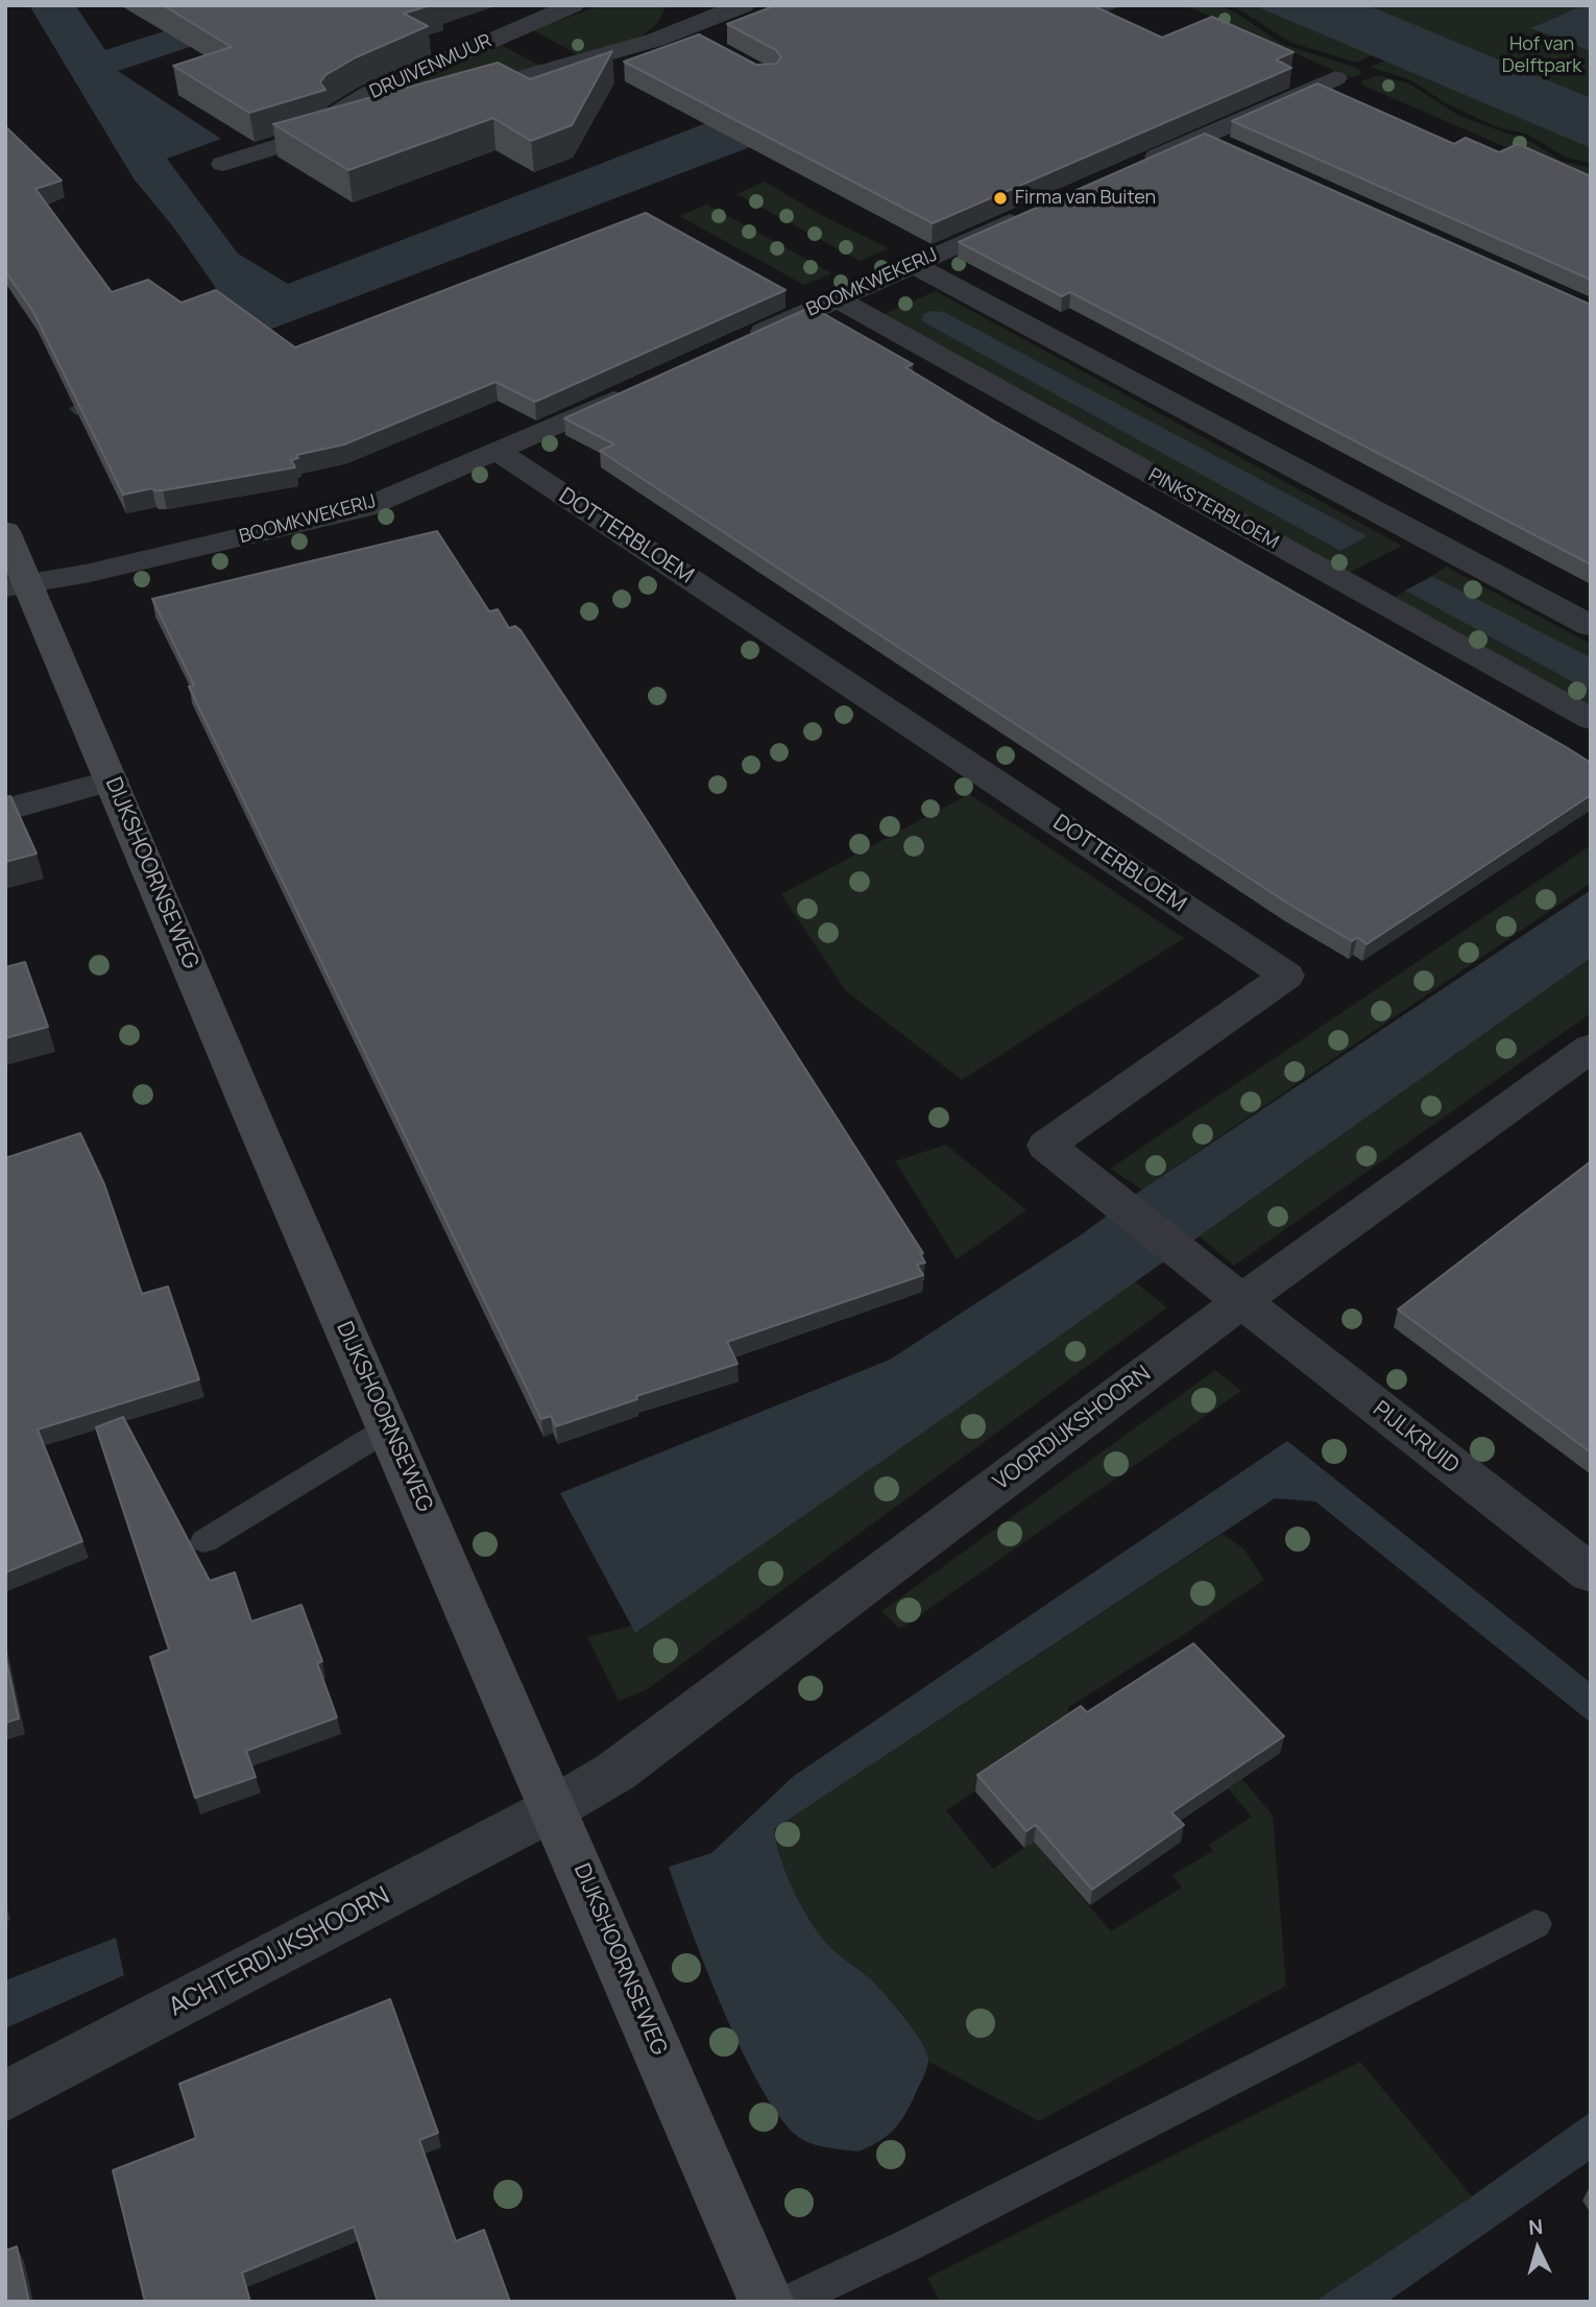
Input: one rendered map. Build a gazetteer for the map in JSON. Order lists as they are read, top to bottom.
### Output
{
  "streets": {
    "street": [
      "DRUIVENMUUR",
      "BOOMKWEKERIJ",
      "PINKSTERBLOEM",
      "DOTTERBLOEM",
      "DIJKSHOORNSEWEG",
      "VOORDIJKSHOORN",
      "PIJLKRUID",
      "ACHTERDIJKSHOORN"
    ]
  },
  "crossings": [
    ["BOOMKWEKERIJ", "PINKSTERBLOEM"],
    ["BOOMKWEKERIJ", "DOTTERBLOEM"],
    ["BOOMKWEKERIJ", "DIJKSHOORNSEWEG"],
    ["DOTTERBLOEM", "VOORDIJKSHOORN"],
    ["DOTTERBLOEM", "PIJLKRUID"],
    ["DIJKSHOORNSEWEG", "VOORDIJKSHOORN"],
    ["DIJKSHOORNSEWEG", "ACHTERDIJKSHOORN"],
    ["VOORDIJKSHOORN", "PIJLKRUID"],
    ["VOORDIJKSHOORN", "ACHTERDIJKSHOORN"]
  ],
  "parks": ["Hof van Delftpark"],
  "places": ["Firma van Buiten"],
  "north": "top"
}
